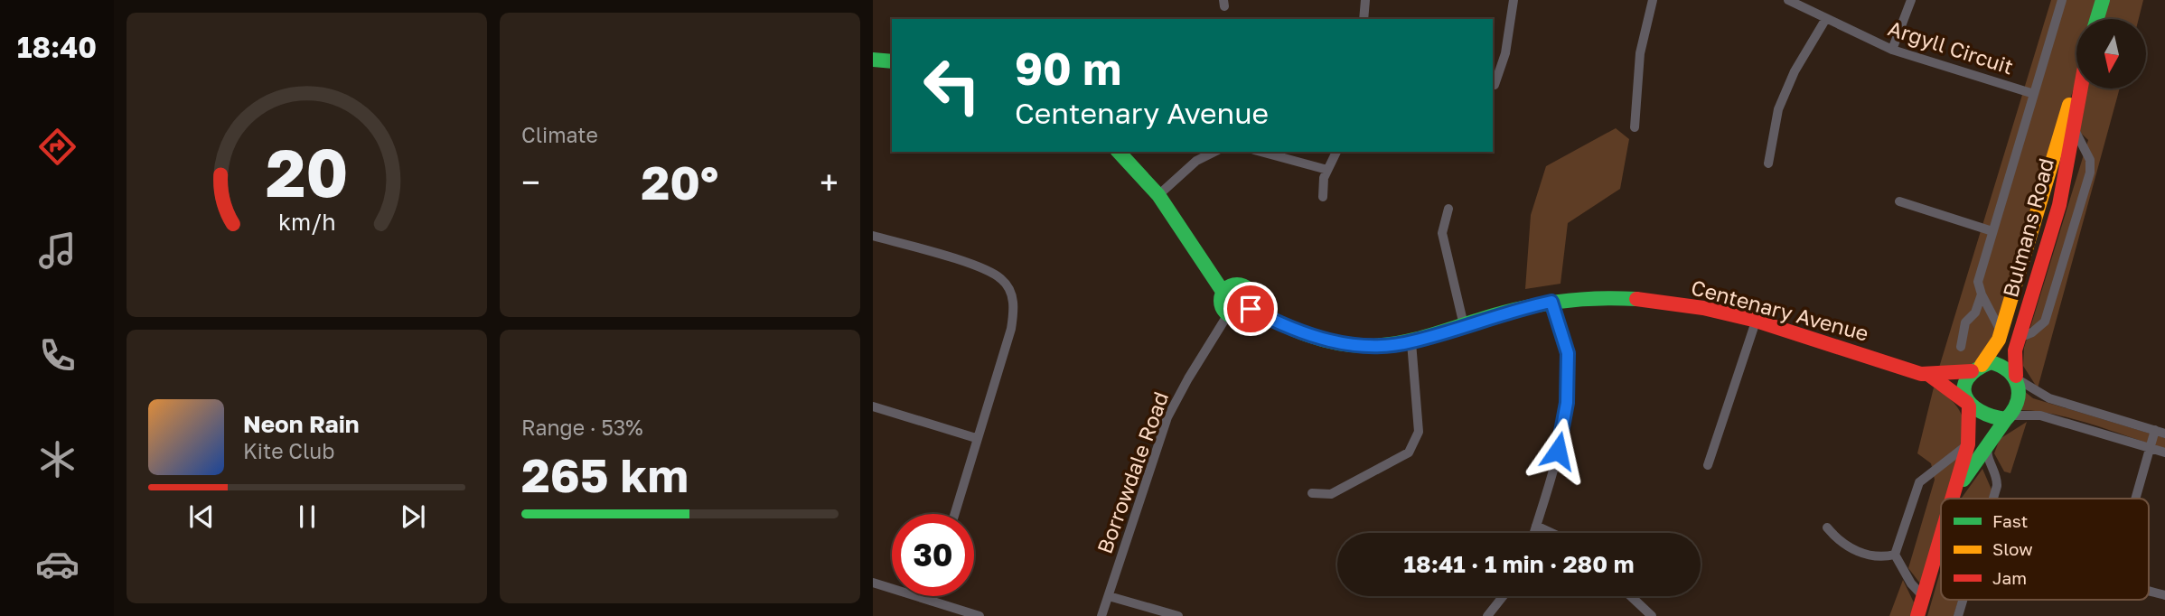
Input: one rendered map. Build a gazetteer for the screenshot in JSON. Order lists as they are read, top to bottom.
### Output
{
  "streets": {
    "street": [
      "Argyll Circuit",
      "Bulmans Road",
      "Centenary Avenue",
      "Borrowdale Road"
    ]
  },
  "crossings": [
    ["Bulmans Road", "Centenary Avenue"],
    ["Centenary Avenue", "Borrowdale Road"]
  ],
  "legend": ["Fast", "Slow", "Jam"],
  "north": "bottom",
  "page": {
    "tabs": "18:40",
    "tile": [
      "Climate",
      ["Range · 53%", "265 km"]
    ],
    "turn": ["90 m", "Centenary Avenue"],
    "heat": ["−", "20°", "+"],
    "song": ["Neon Rain", "Kite Club"],
    "limit": "30",
    "trip": "18:41 · 1 min · 280 m",
    "gauge": ["20", "km/h"]
  }
}
